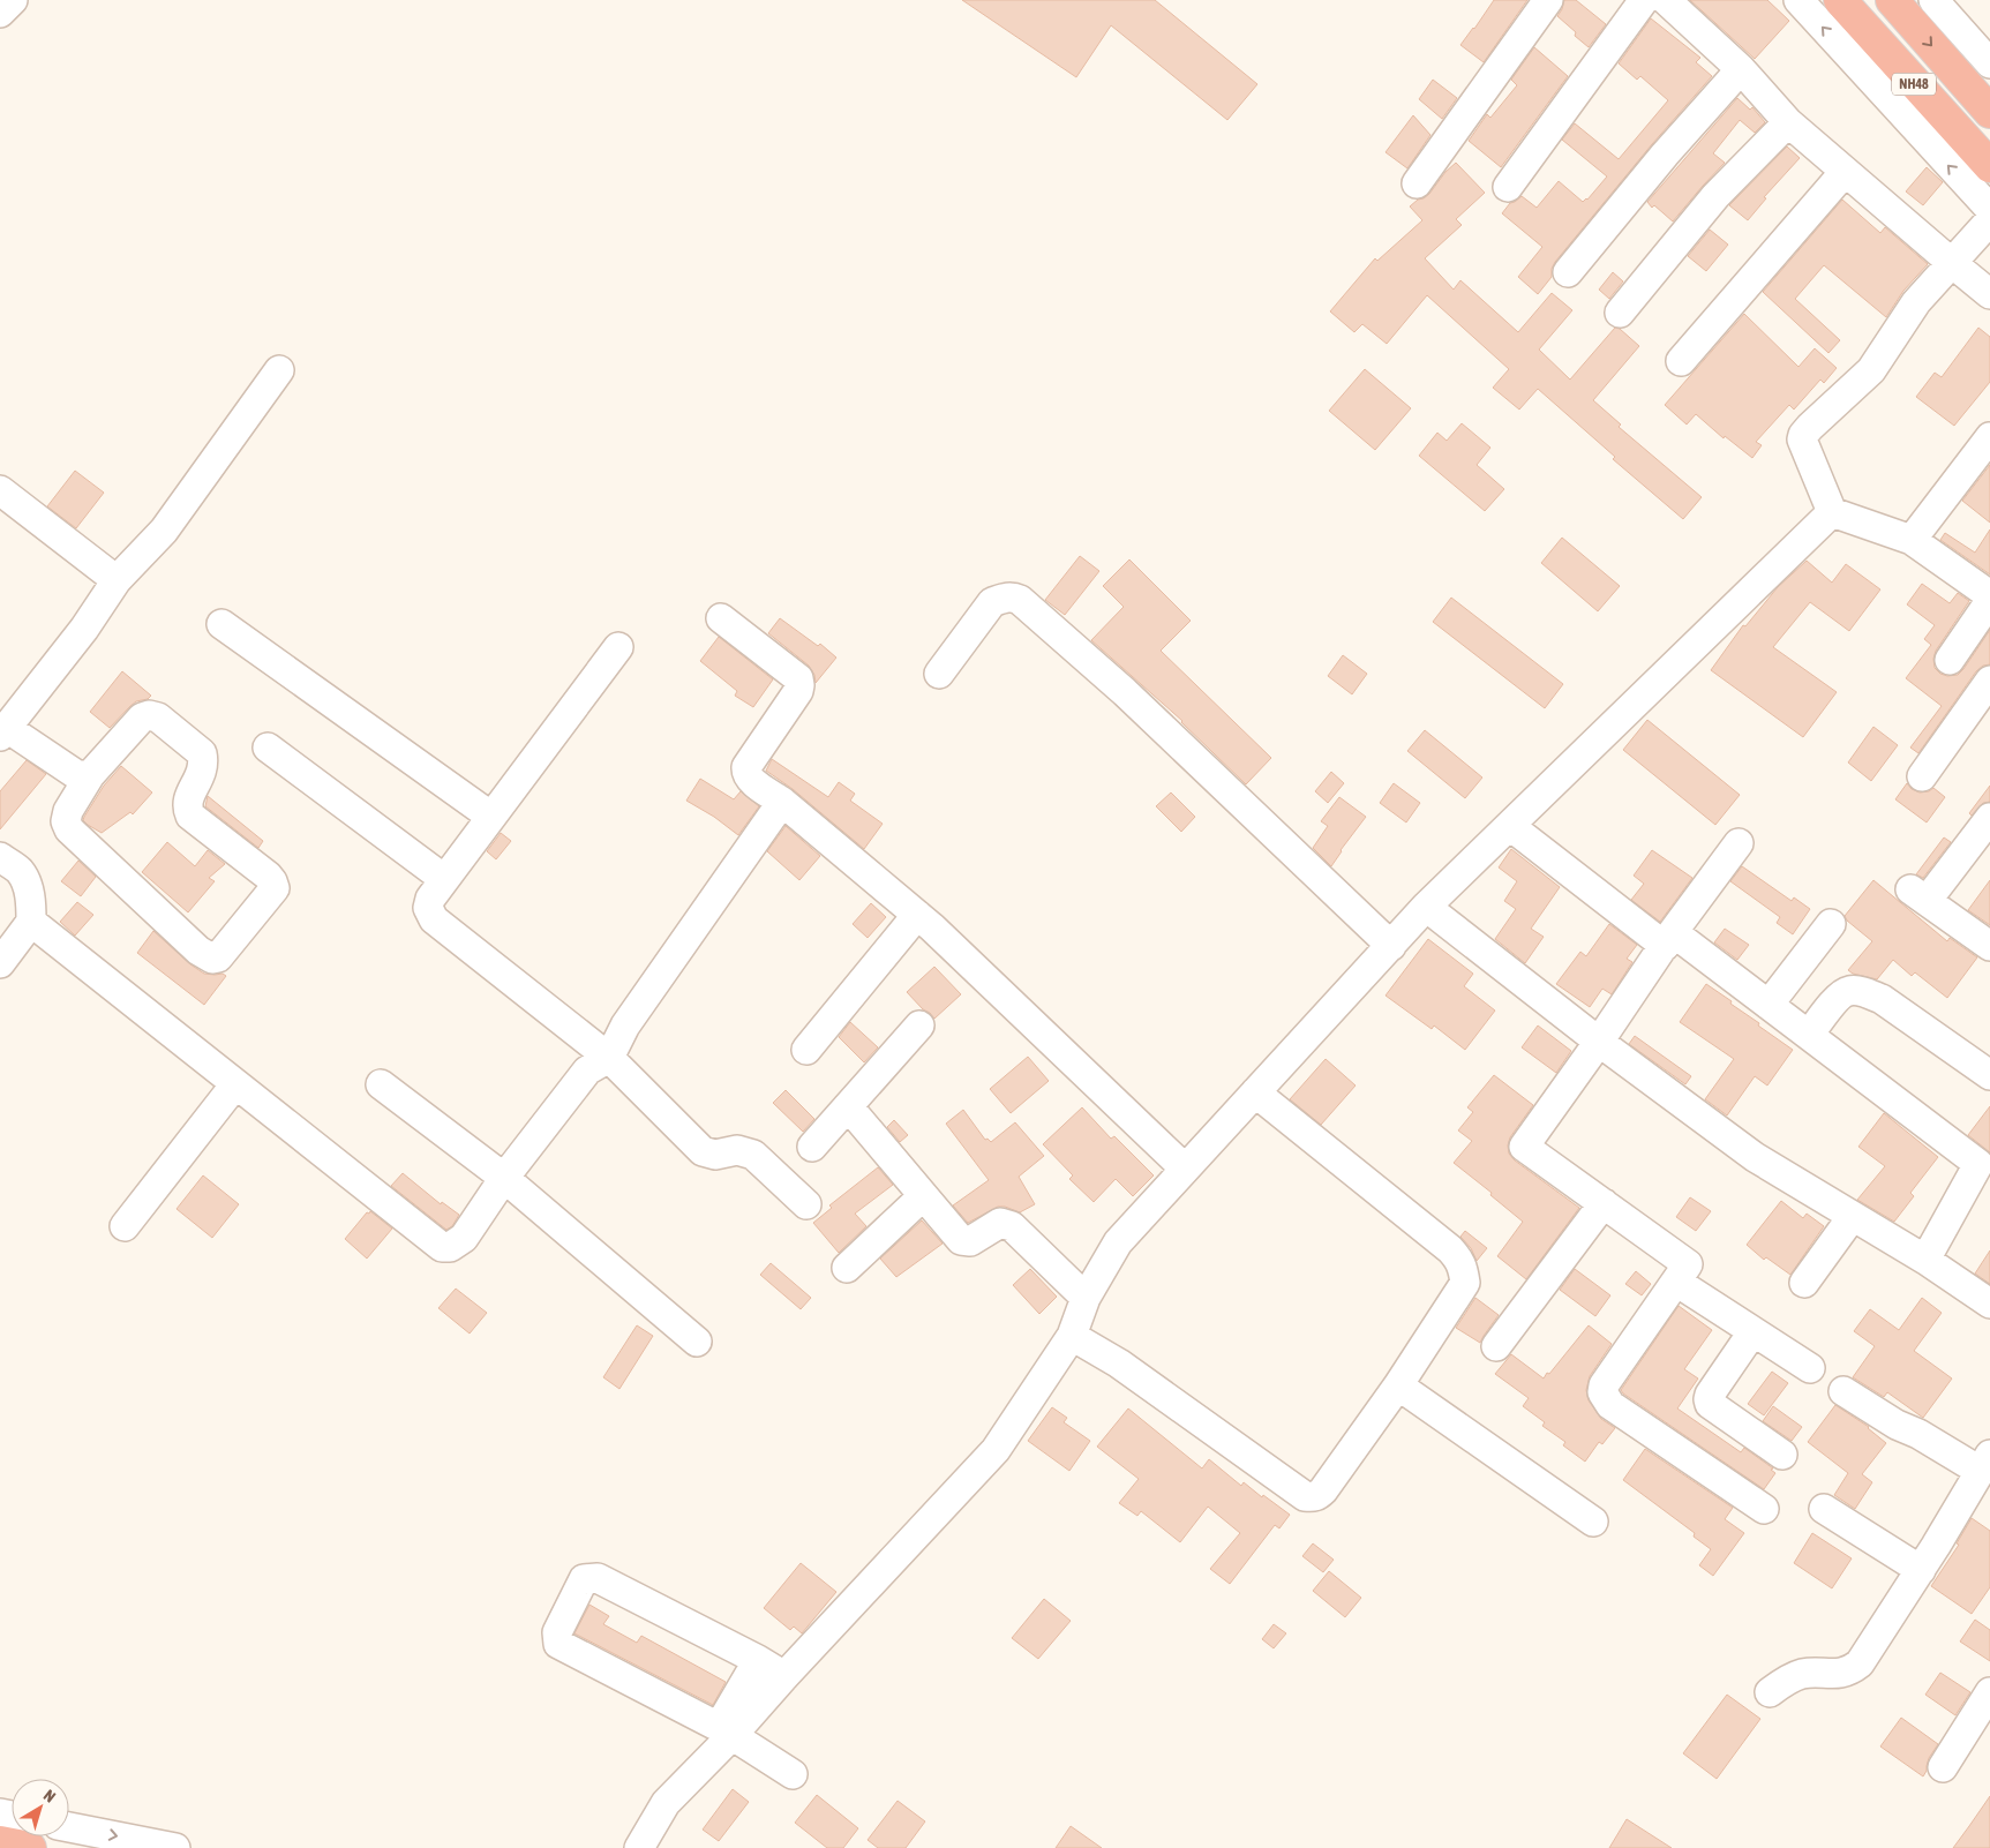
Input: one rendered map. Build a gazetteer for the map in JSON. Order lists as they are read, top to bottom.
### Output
{
  "streets": {
    "highway": ["NH48"]
  },
  "north": "top right"
}
